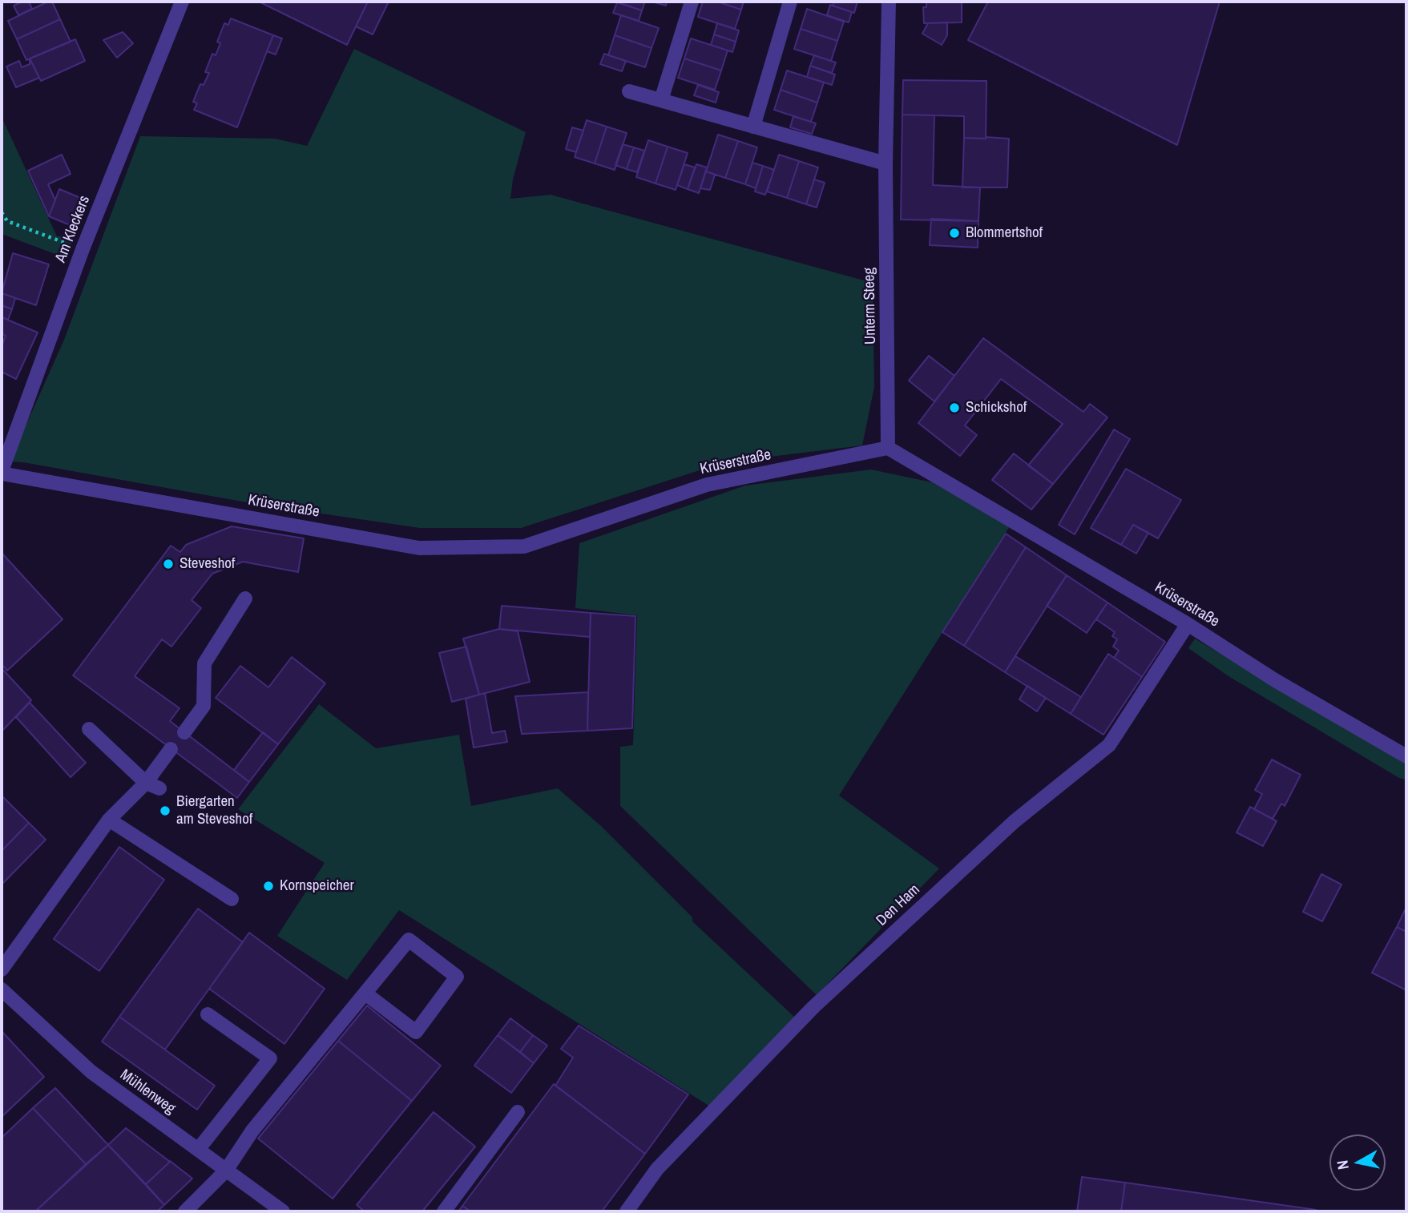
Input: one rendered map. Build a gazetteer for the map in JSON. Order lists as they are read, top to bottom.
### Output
{
  "streets": {
    "street": [
      "Am Kleckers",
      "Unterm Steeg",
      "Krüserstraße",
      "Den Ham",
      "Mühlenweg"
    ]
  },
  "crossings": [
    ["Am Kleckers", "Krüserstraße"],
    ["Unterm Steeg", "Krüserstraße"],
    ["Krüserstraße", "Den Ham"]
  ],
  "places": [
    "Blommertshof",
    "Schickshof",
    "Steveshof",
    "Biergarten am Steveshof",
    "Kornspeicher"
  ],
  "north": "left"
}
